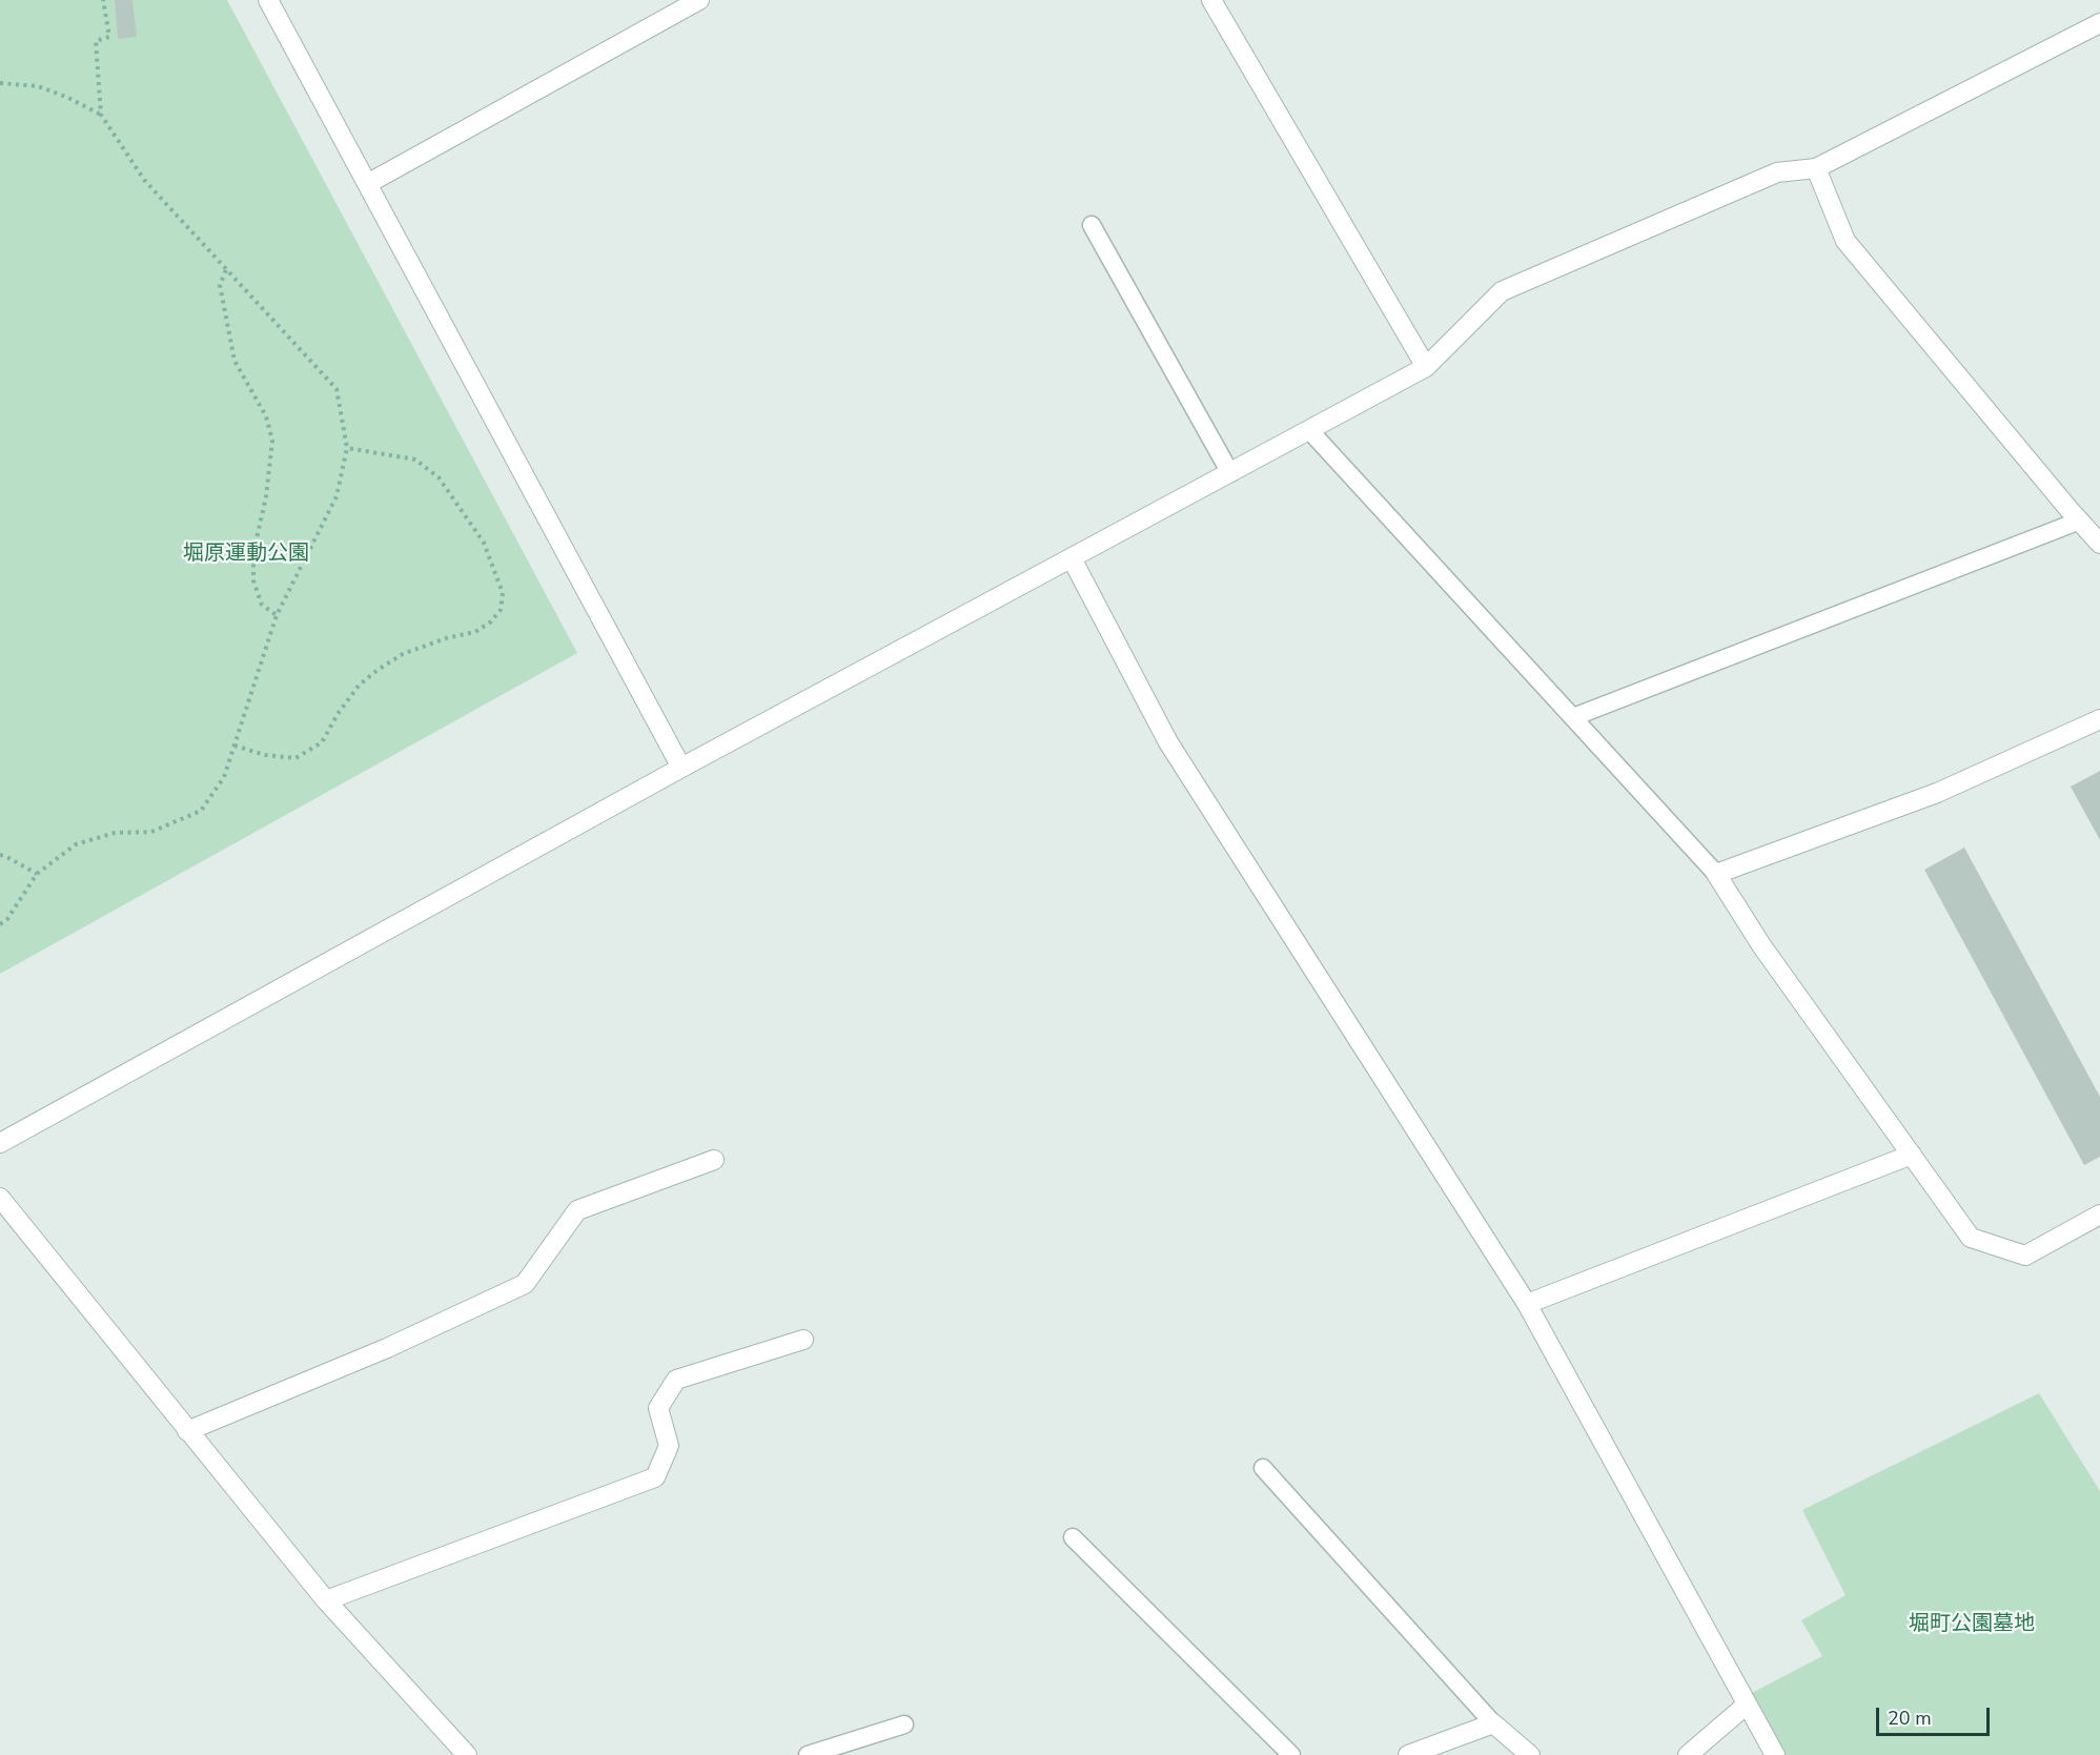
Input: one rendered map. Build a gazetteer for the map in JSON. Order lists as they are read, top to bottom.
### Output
{
  "parks": ["堀原運動公園", "堀町公園墓地"],
  "scale_bar": "20 m"
}
